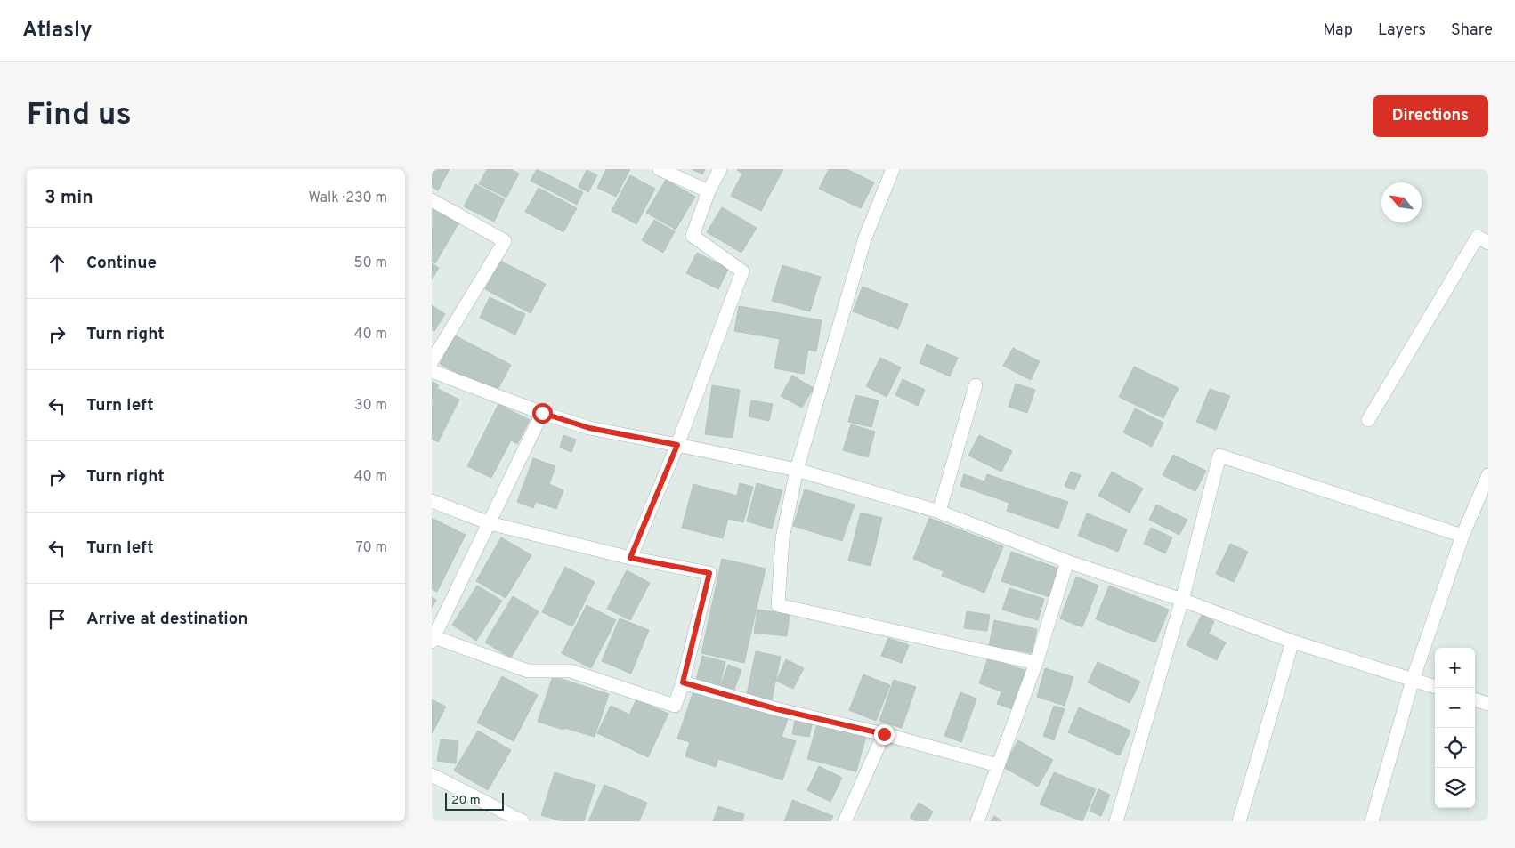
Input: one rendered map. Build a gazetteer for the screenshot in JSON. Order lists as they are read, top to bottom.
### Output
{
  "scale_bar": "20 m",
  "north": "top left",
  "page": {
    "header": "Atlasly",
    "nav": ["Map", "Layers", "Share"],
    "buttons": "Directions",
    "title": "Find us",
    "heading": ["3 min", "Walk · 230 m"],
    "list": [
      ["Continue", "50 m"],
      ["Turn right", "40 m"],
      ["Turn left", "30 m"],
      ["Turn right", "40 m"],
      ["Turn left", "70 m"],
      "Arrive at destination"
    ],
    "map_buttons": ["+", "−"],
    "scale": "20 m"
  }
}
